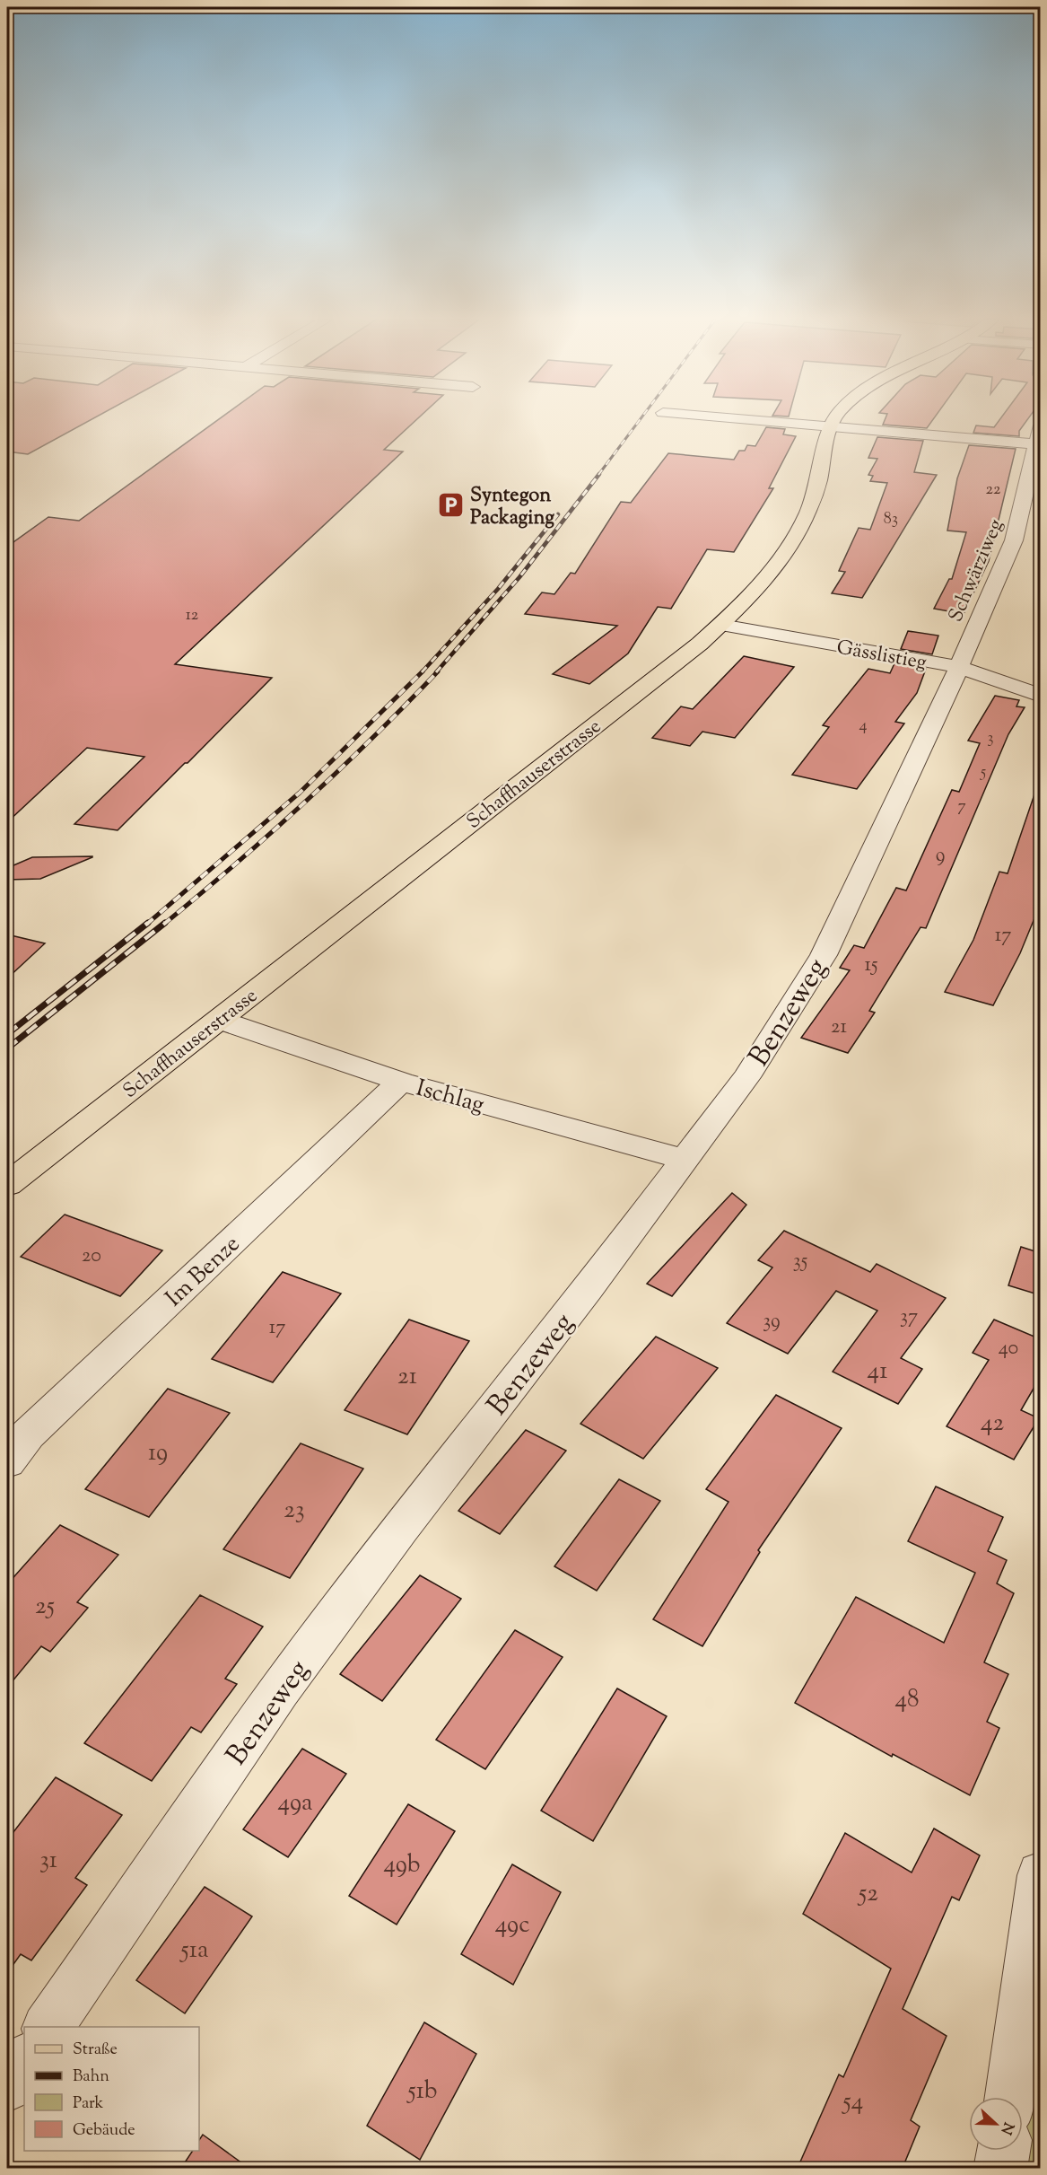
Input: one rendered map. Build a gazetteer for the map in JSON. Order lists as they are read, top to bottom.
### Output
{
  "streets": {
    "main road": ["Schaffhauserstrasse"],
    "street": [
      "Schwärziweg",
      "Gässlistieg",
      "Benzeweg",
      "Ischlag",
      "Im Benze"
    ]
  },
  "crossings": [
    ["Schwärziweg", "Gässlistieg"],
    ["Schwärziweg", "Benzeweg"],
    ["Gässlistieg", "Schaffhauserstrasse"],
    ["Gässlistieg", "Benzeweg"],
    ["Schaffhauserstrasse", "Ischlag"],
    ["Benzeweg", "Ischlag"],
    ["Ischlag", "Im Benze"]
  ],
  "places": {
    "parking": ["Syntegon Packaging"]
  },
  "house_numbers": [
    "22",
    "83",
    "12",
    "4",
    "3",
    "5",
    "7",
    "9",
    "17",
    "15",
    "21",
    "20",
    "35",
    "37",
    "39",
    "17",
    "40",
    "41",
    "21",
    "42",
    "19",
    "23",
    "25",
    "48",
    "49a",
    "31",
    "49b",
    "52",
    "49c",
    "51a",
    "51b",
    "54"
  ],
  "legend": [
    "Straße",
    "Bahn",
    "Park",
    "Gebäude"
  ],
  "north": "right"
}
